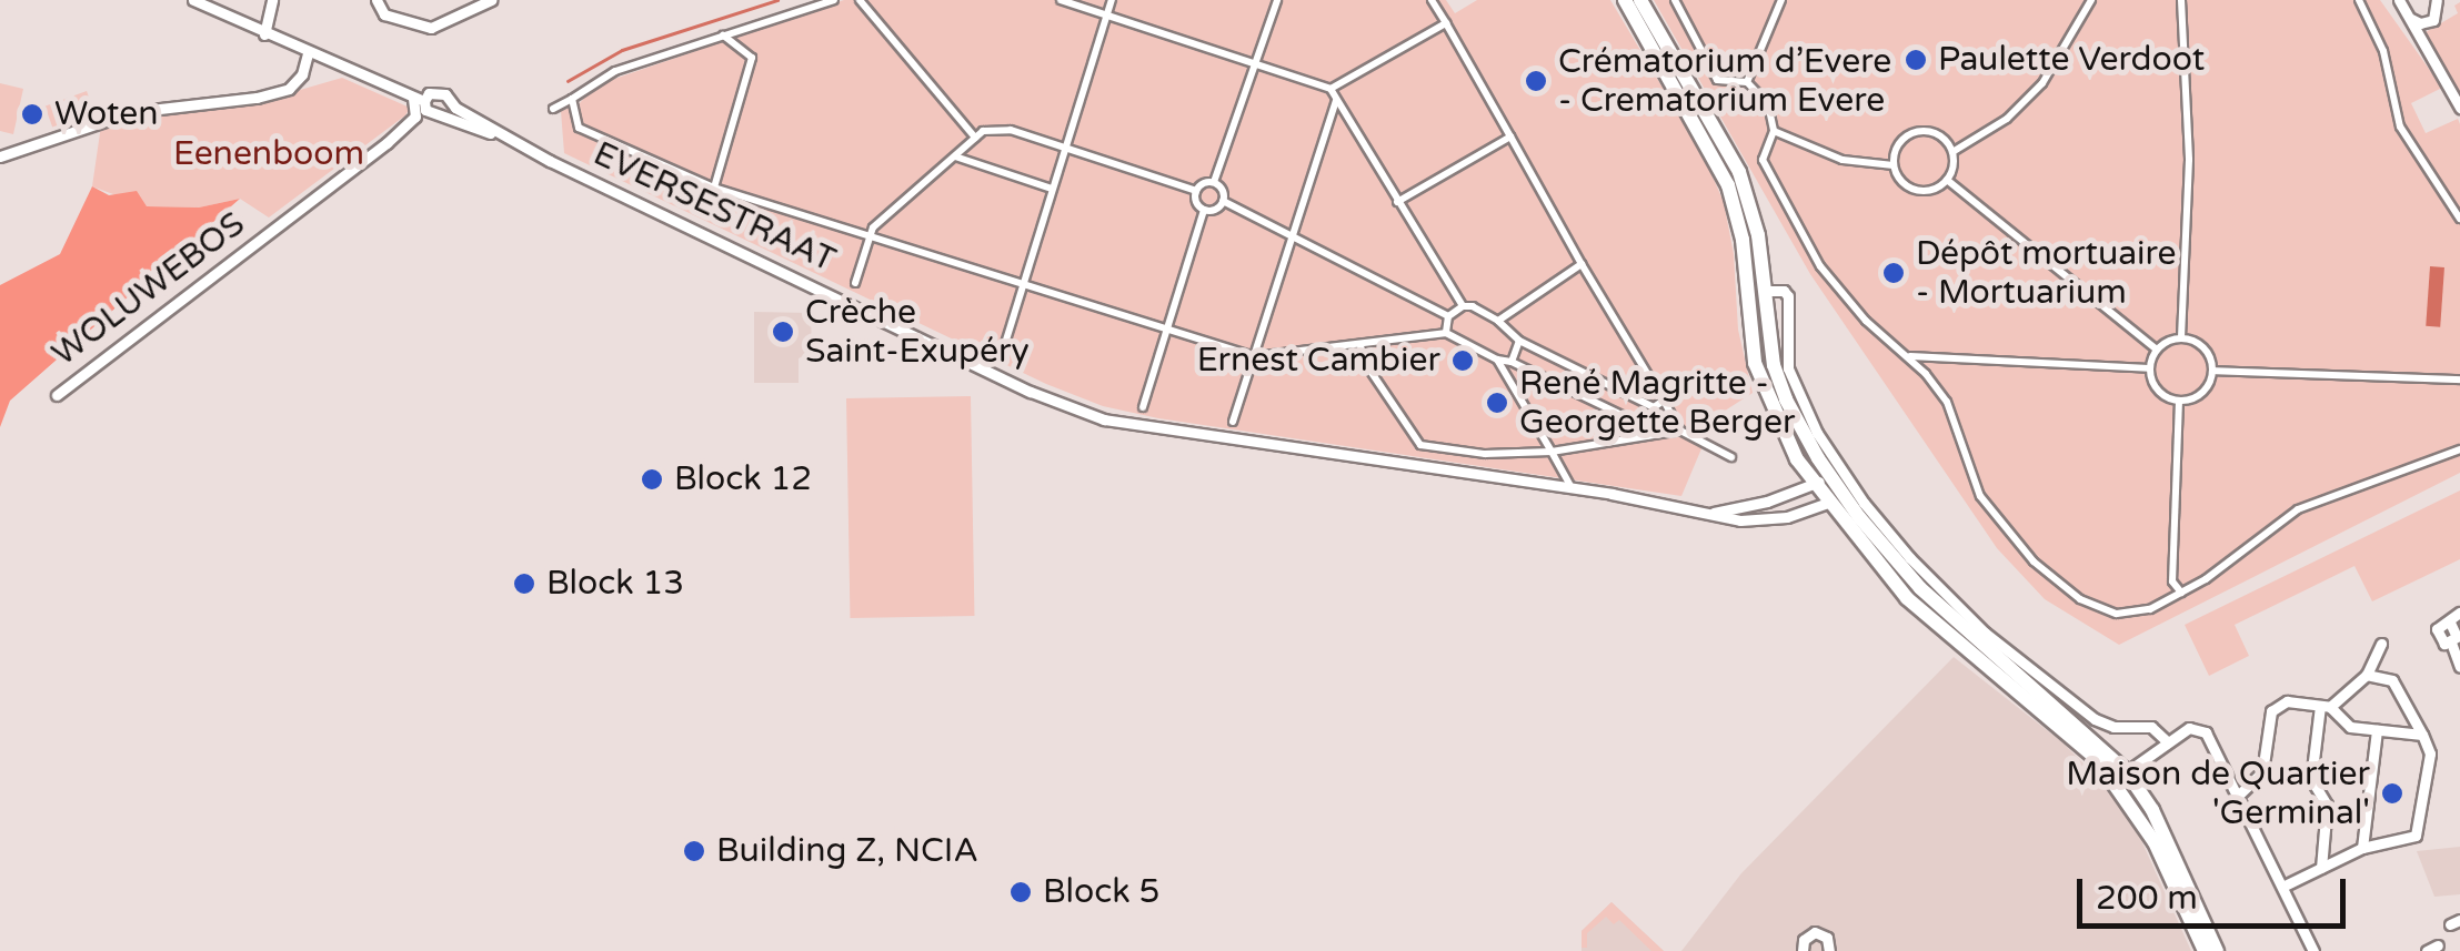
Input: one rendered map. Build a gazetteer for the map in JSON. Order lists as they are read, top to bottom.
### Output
{
  "streets": {
    "street": ["EVERSESTRAAT", "WOLUWEBOS"]
  },
  "crossings": [
    ["EVERSESTRAAT", "WOLUWEBOS"]
  ],
  "parks": ["Eenenboom"],
  "places": [
    "Paulette Verdoot",
    "Crématorium d’Evere - Crematorium Evere",
    "Woten",
    "Dépôt mortuaire - Mortuarium",
    "Crèche Saint-Exupéry",
    "Ernest Cambier",
    "René Magritte - Georgette Berger",
    "Block 12",
    "Block 13",
    "Maison de Quartier 'Germinal'",
    "Building Z, NCIA",
    "Block 5"
  ],
  "scale_bar": "200 m"
}
